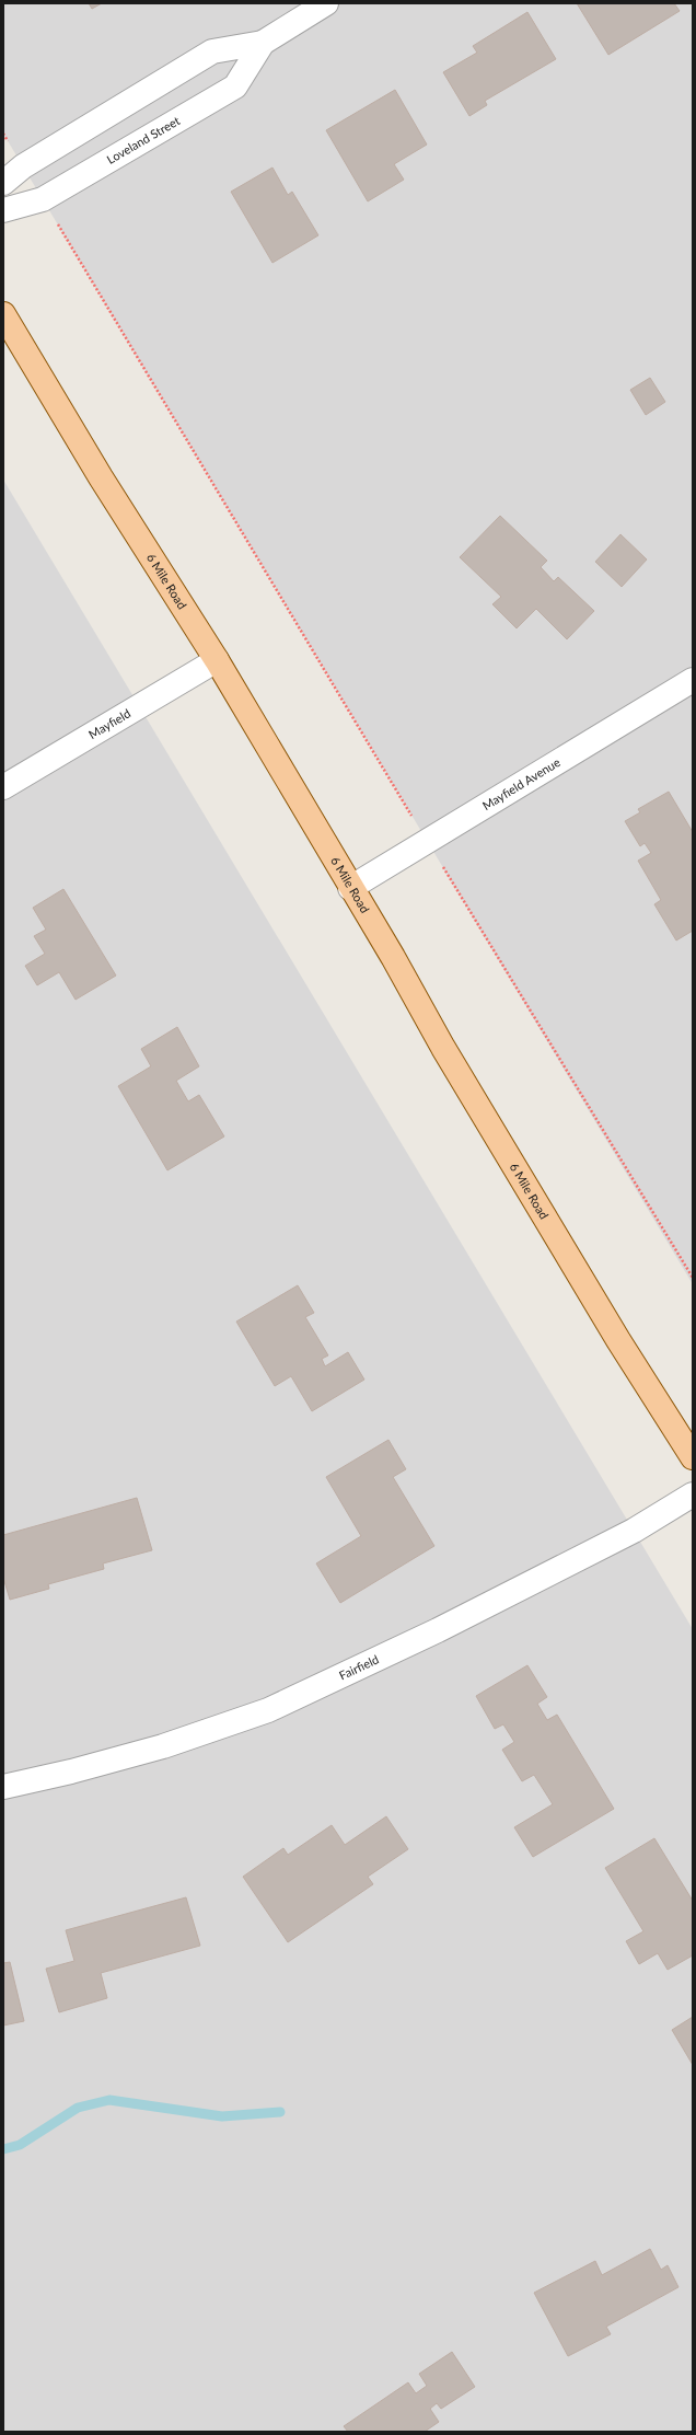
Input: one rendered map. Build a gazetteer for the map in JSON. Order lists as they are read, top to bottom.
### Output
{
  "streets": {
    "main road": ["6 Mile Road"],
    "street": [
      "Loveland Street",
      "Mayfield",
      "Mayfield Avenue",
      "Fairfield"
    ]
  },
  "crossings": [
    ["6 Mile Road", "Mayfield"],
    ["6 Mile Road", "Mayfield Avenue"]
  ]
}
